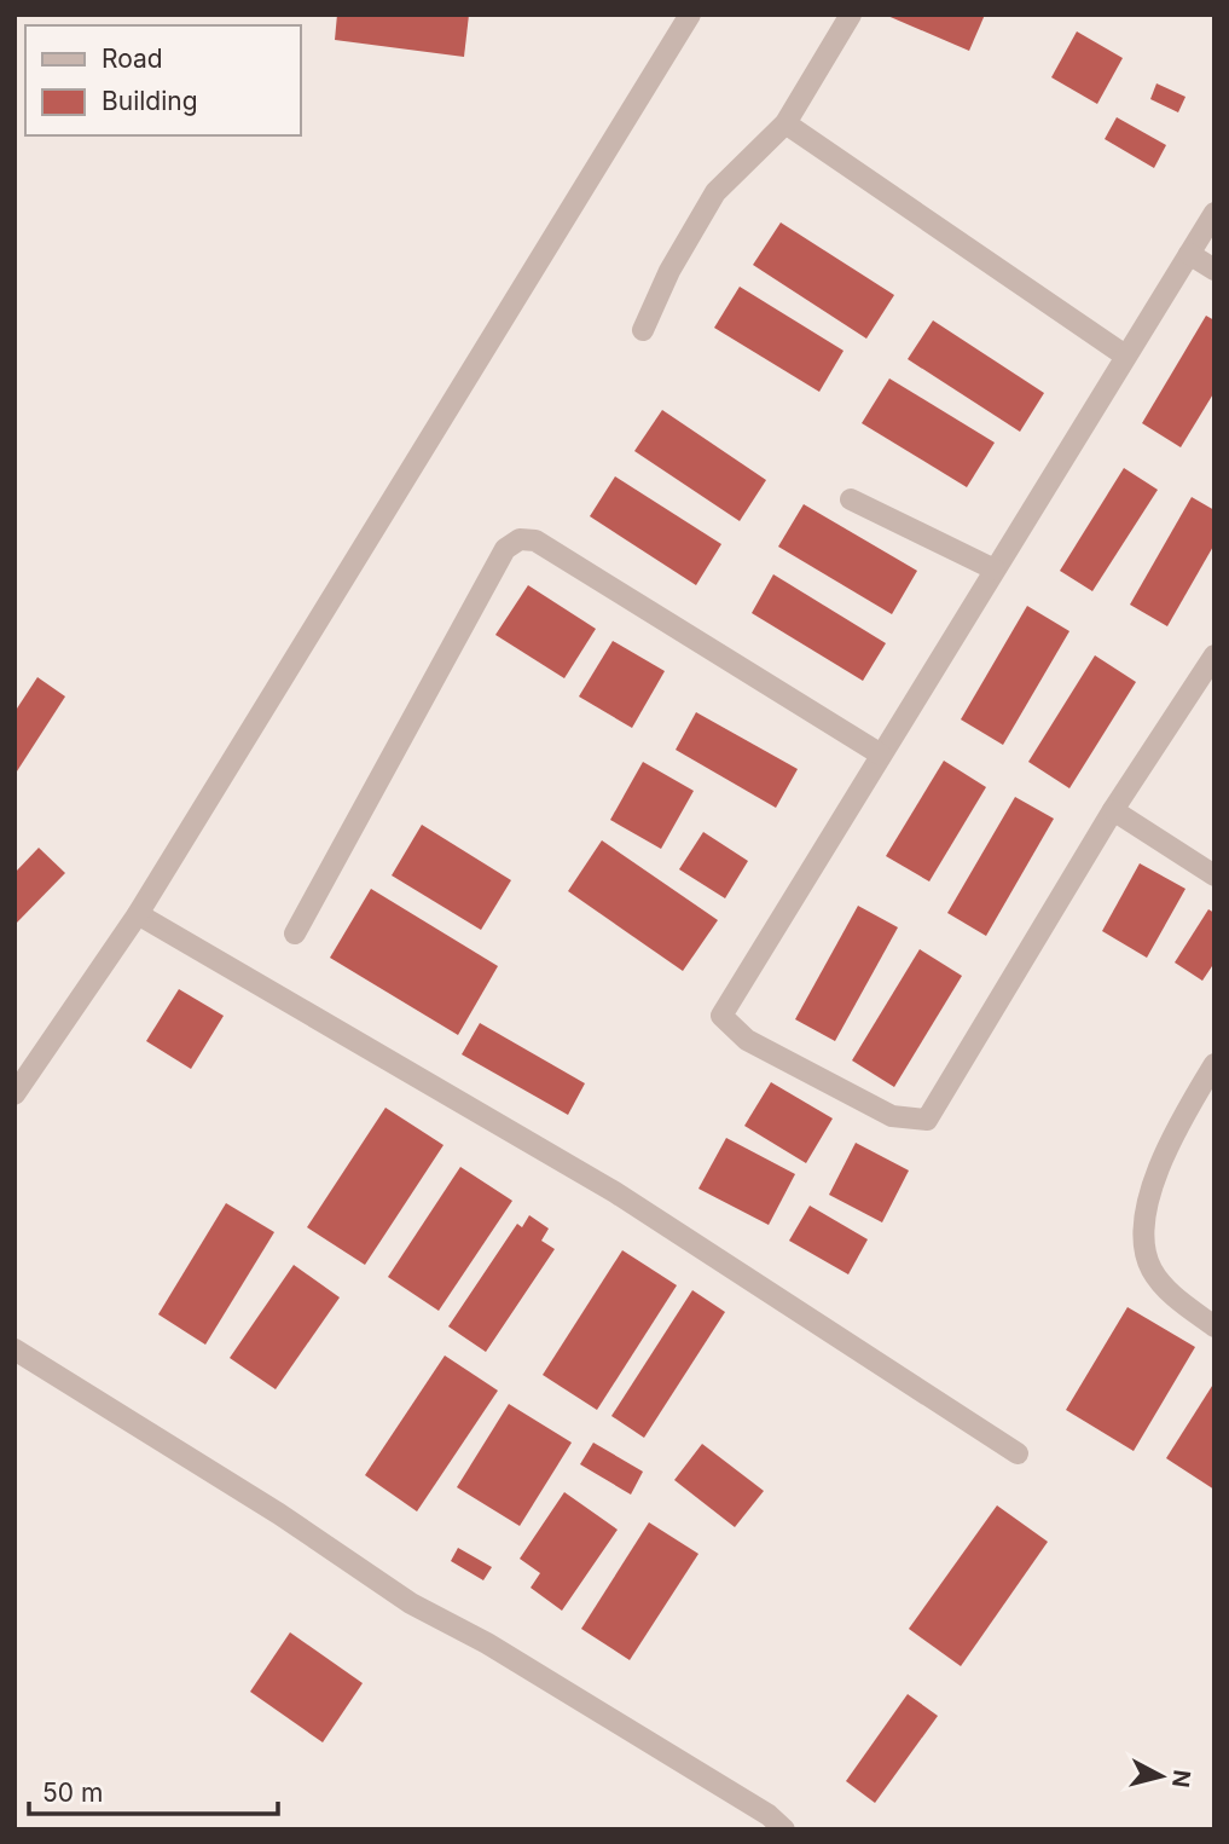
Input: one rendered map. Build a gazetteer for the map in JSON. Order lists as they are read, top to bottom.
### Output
{
  "legend": ["Road", "Building"],
  "scale_bar": "50 m",
  "north": "right"
}
